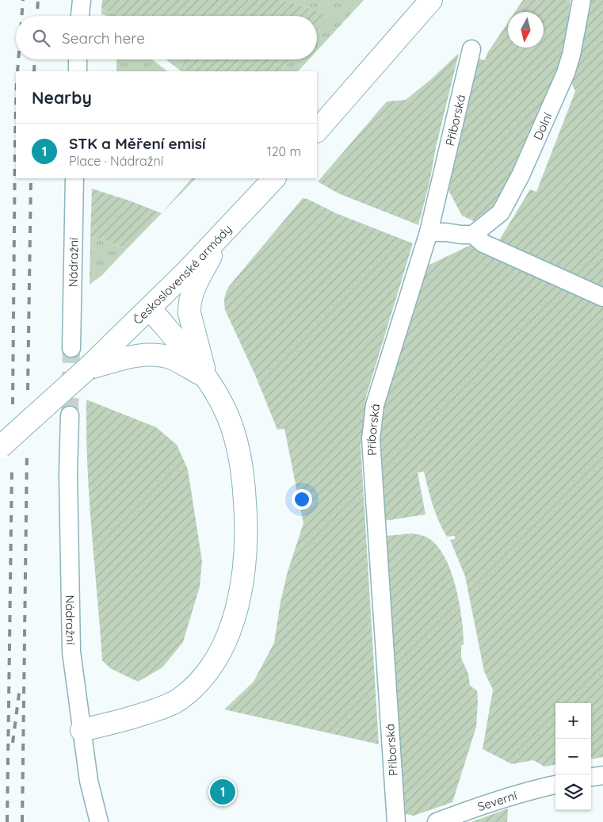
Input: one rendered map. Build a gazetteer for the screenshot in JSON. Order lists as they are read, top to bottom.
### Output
{
  "streets": {
    "main road": ["Československé armády"],
    "street": [
      "Příborská",
      "Dolní",
      "Nádražní",
      "Severní"
    ]
  },
  "north": "bottom",
  "page": {
    "search": "Search here",
    "heading": "Nearby",
    "list": [
      {
        "mark": "1",
        "name": "STK a Měření emisí",
        "note": "Place · Nádražní",
        "value": "120 m"
      }
    ],
    "map_buttons": ["+", "−"],
    "pins": "1"
  }
}
